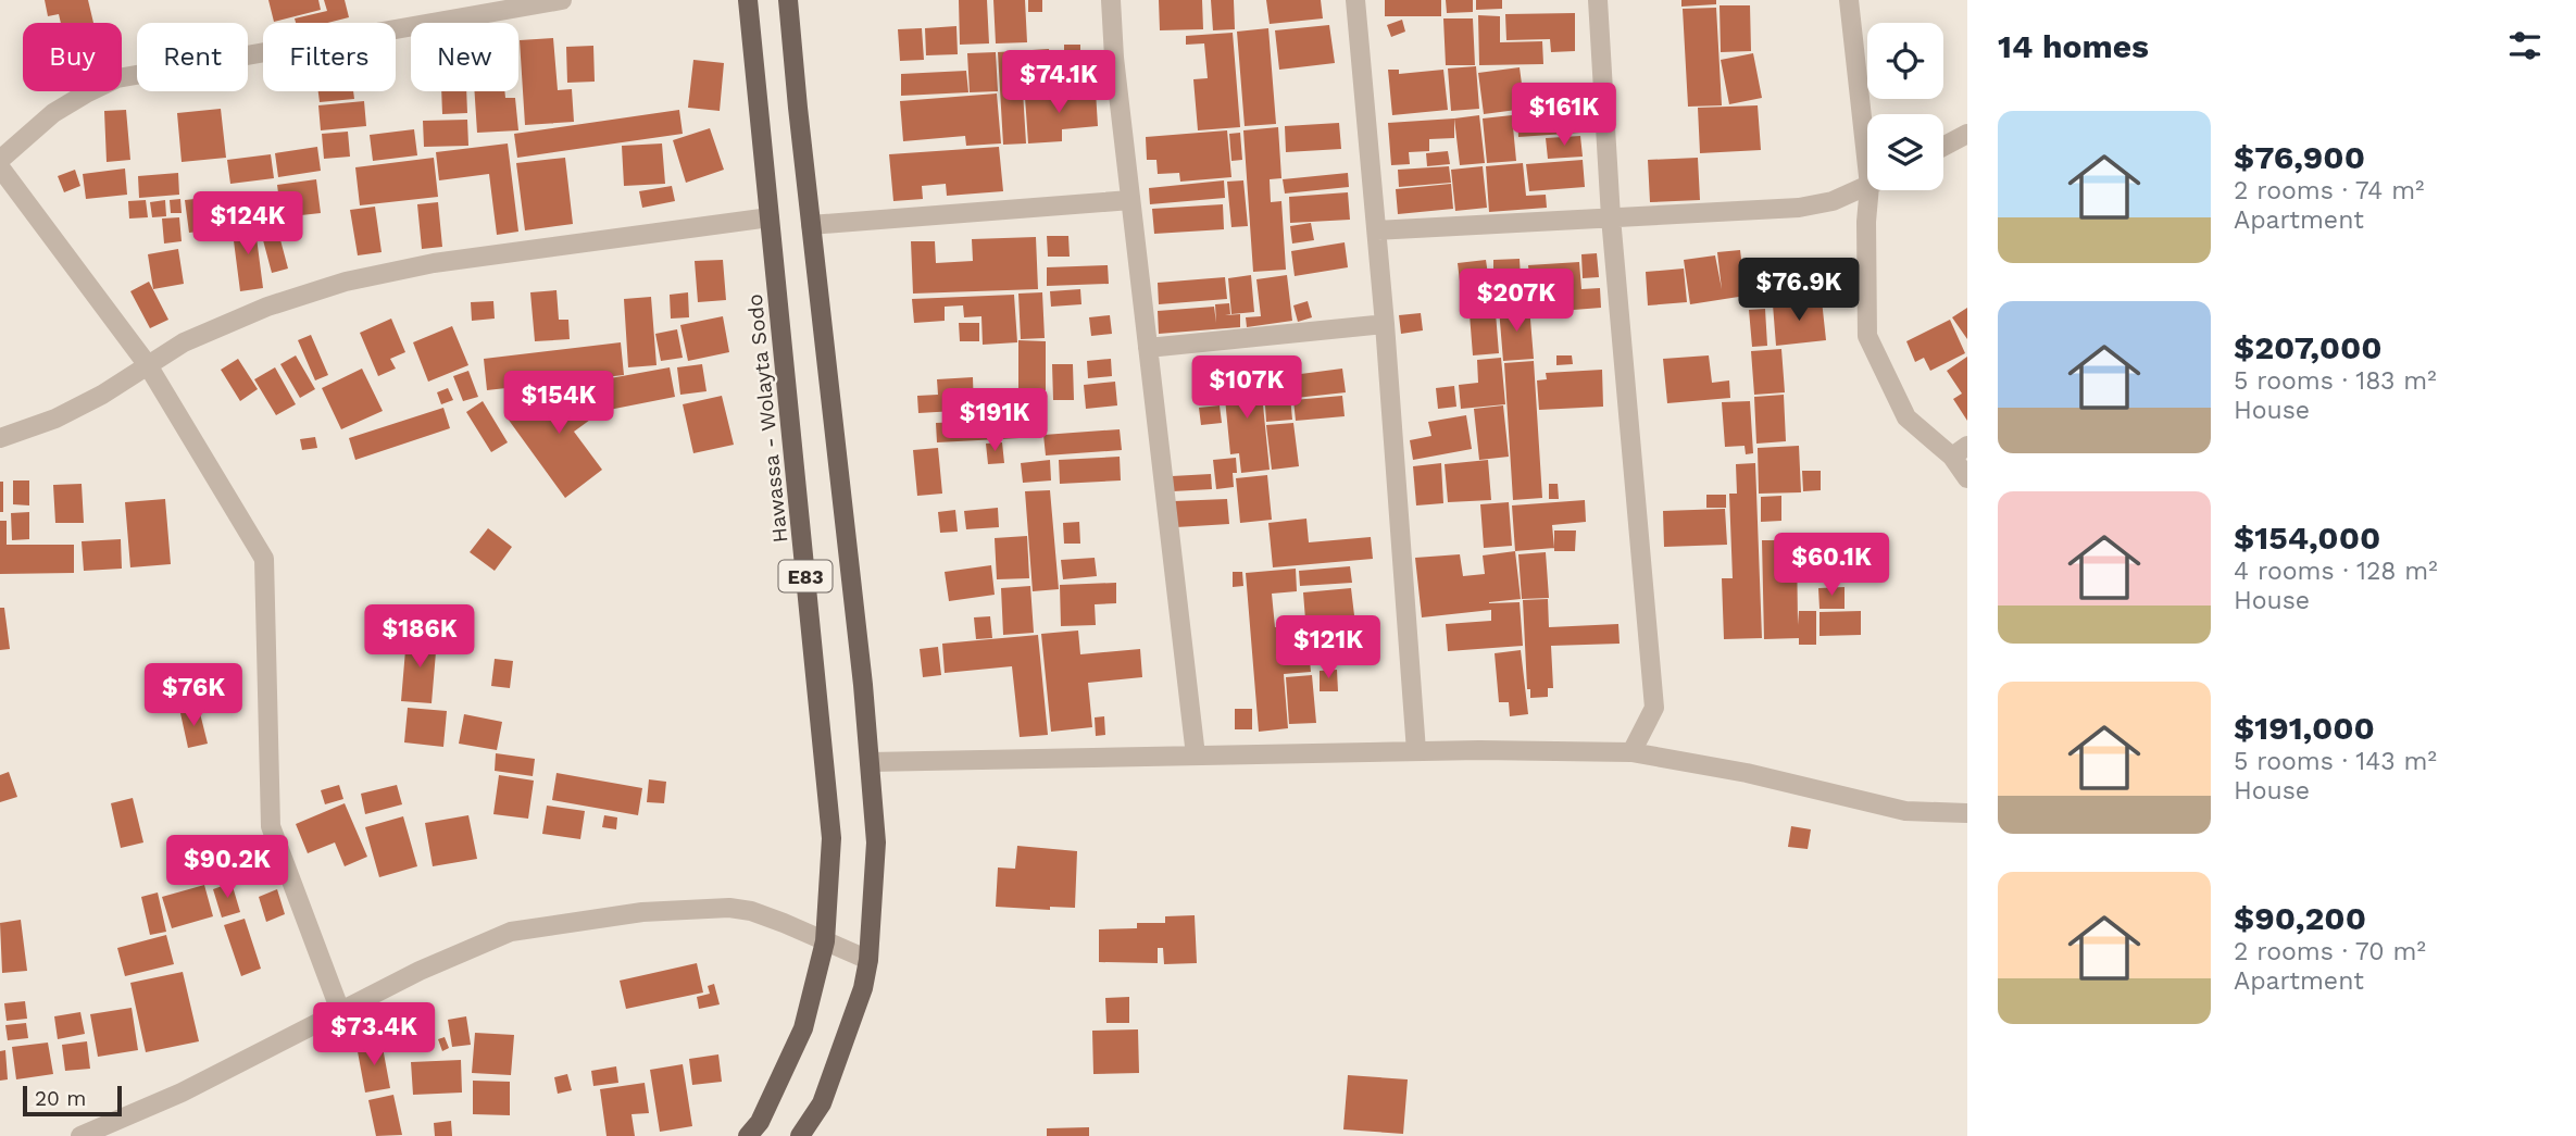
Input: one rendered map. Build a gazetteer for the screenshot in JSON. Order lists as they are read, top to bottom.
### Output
{
  "streets": {
    "main road": ["Hawassa - Wolayta Sodo", "E83"]
  },
  "scale_bar": "20 m",
  "page": {
    "heading": "14 homes",
    "chip": [
      "Buy",
      "Rent",
      "Filters",
      "New"
    ],
    "price": [
      "$74.1K",
      "$161K",
      "$124K",
      "$76.9K",
      "$207K",
      "$107K",
      "$154K",
      "$191K",
      "$60.1K",
      "$186K",
      "$121K",
      "$76K",
      "$90.2K",
      "$73.4K"
    ],
    "list": [
      {
        "name": "$76,900",
        "note": "2 rooms · 74 m² · Apartment"
      },
      {
        "name": "$207,000",
        "note": "5 rooms · 183 m² · House"
      },
      {
        "name": "$154,000",
        "note": "4 rooms · 128 m² · House"
      },
      {
        "name": "$191,000",
        "note": "5 rooms · 143 m² · House"
      },
      {
        "name": "$90,200",
        "note": "2 rooms · 70 m² · Apartment"
      }
    ],
    "scale": "20 m"
  }
}
